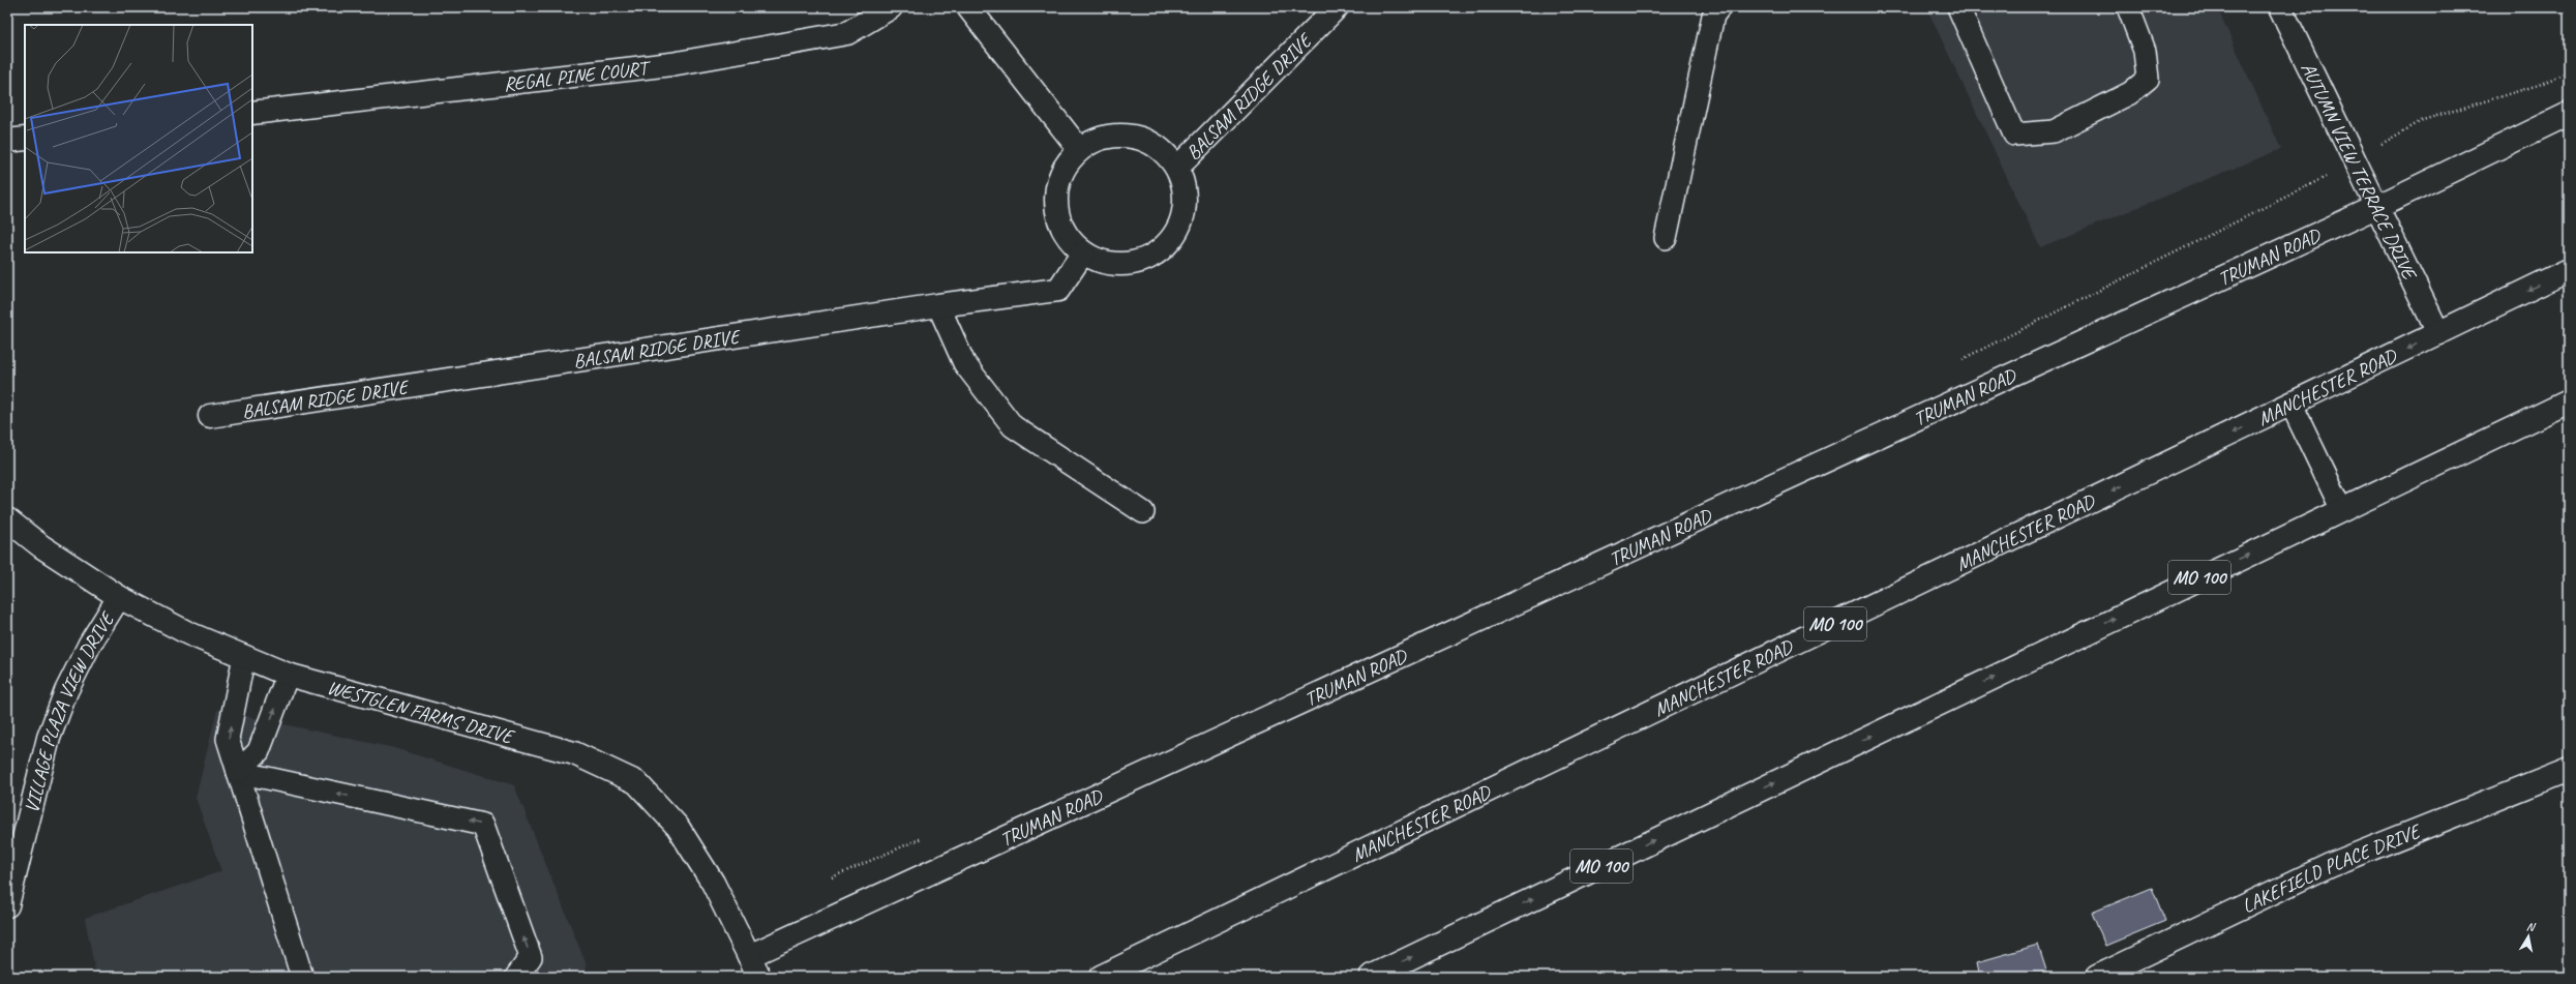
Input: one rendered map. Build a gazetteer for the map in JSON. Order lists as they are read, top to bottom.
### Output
{
  "streets": {
    "main road": [
      "REGAL PINE COURT",
      "BALSAM RIDGE DRIVE",
      "AUTUMN VIEW TERRACE DRIVE",
      "TRUMAN ROAD",
      "MANCHESTER ROAD",
      "MO 100",
      "WESTGLEN FARMS DRIVE",
      "VILLAGE PLAZA VIEW DRIVE",
      "LAKEFIELD PLACE DRIVE"
    ]
  },
  "crossings": [
    ["AUTUMN VIEW TERRACE DRIVE", "TRUMAN ROAD"],
    ["AUTUMN VIEW TERRACE DRIVE", "MANCHESTER ROAD"],
    ["TRUMAN ROAD", "WESTGLEN FARMS DRIVE"],
    ["WESTGLEN FARMS DRIVE", "VILLAGE PLAZA VIEW DRIVE"]
  ],
  "north": "top"
}
